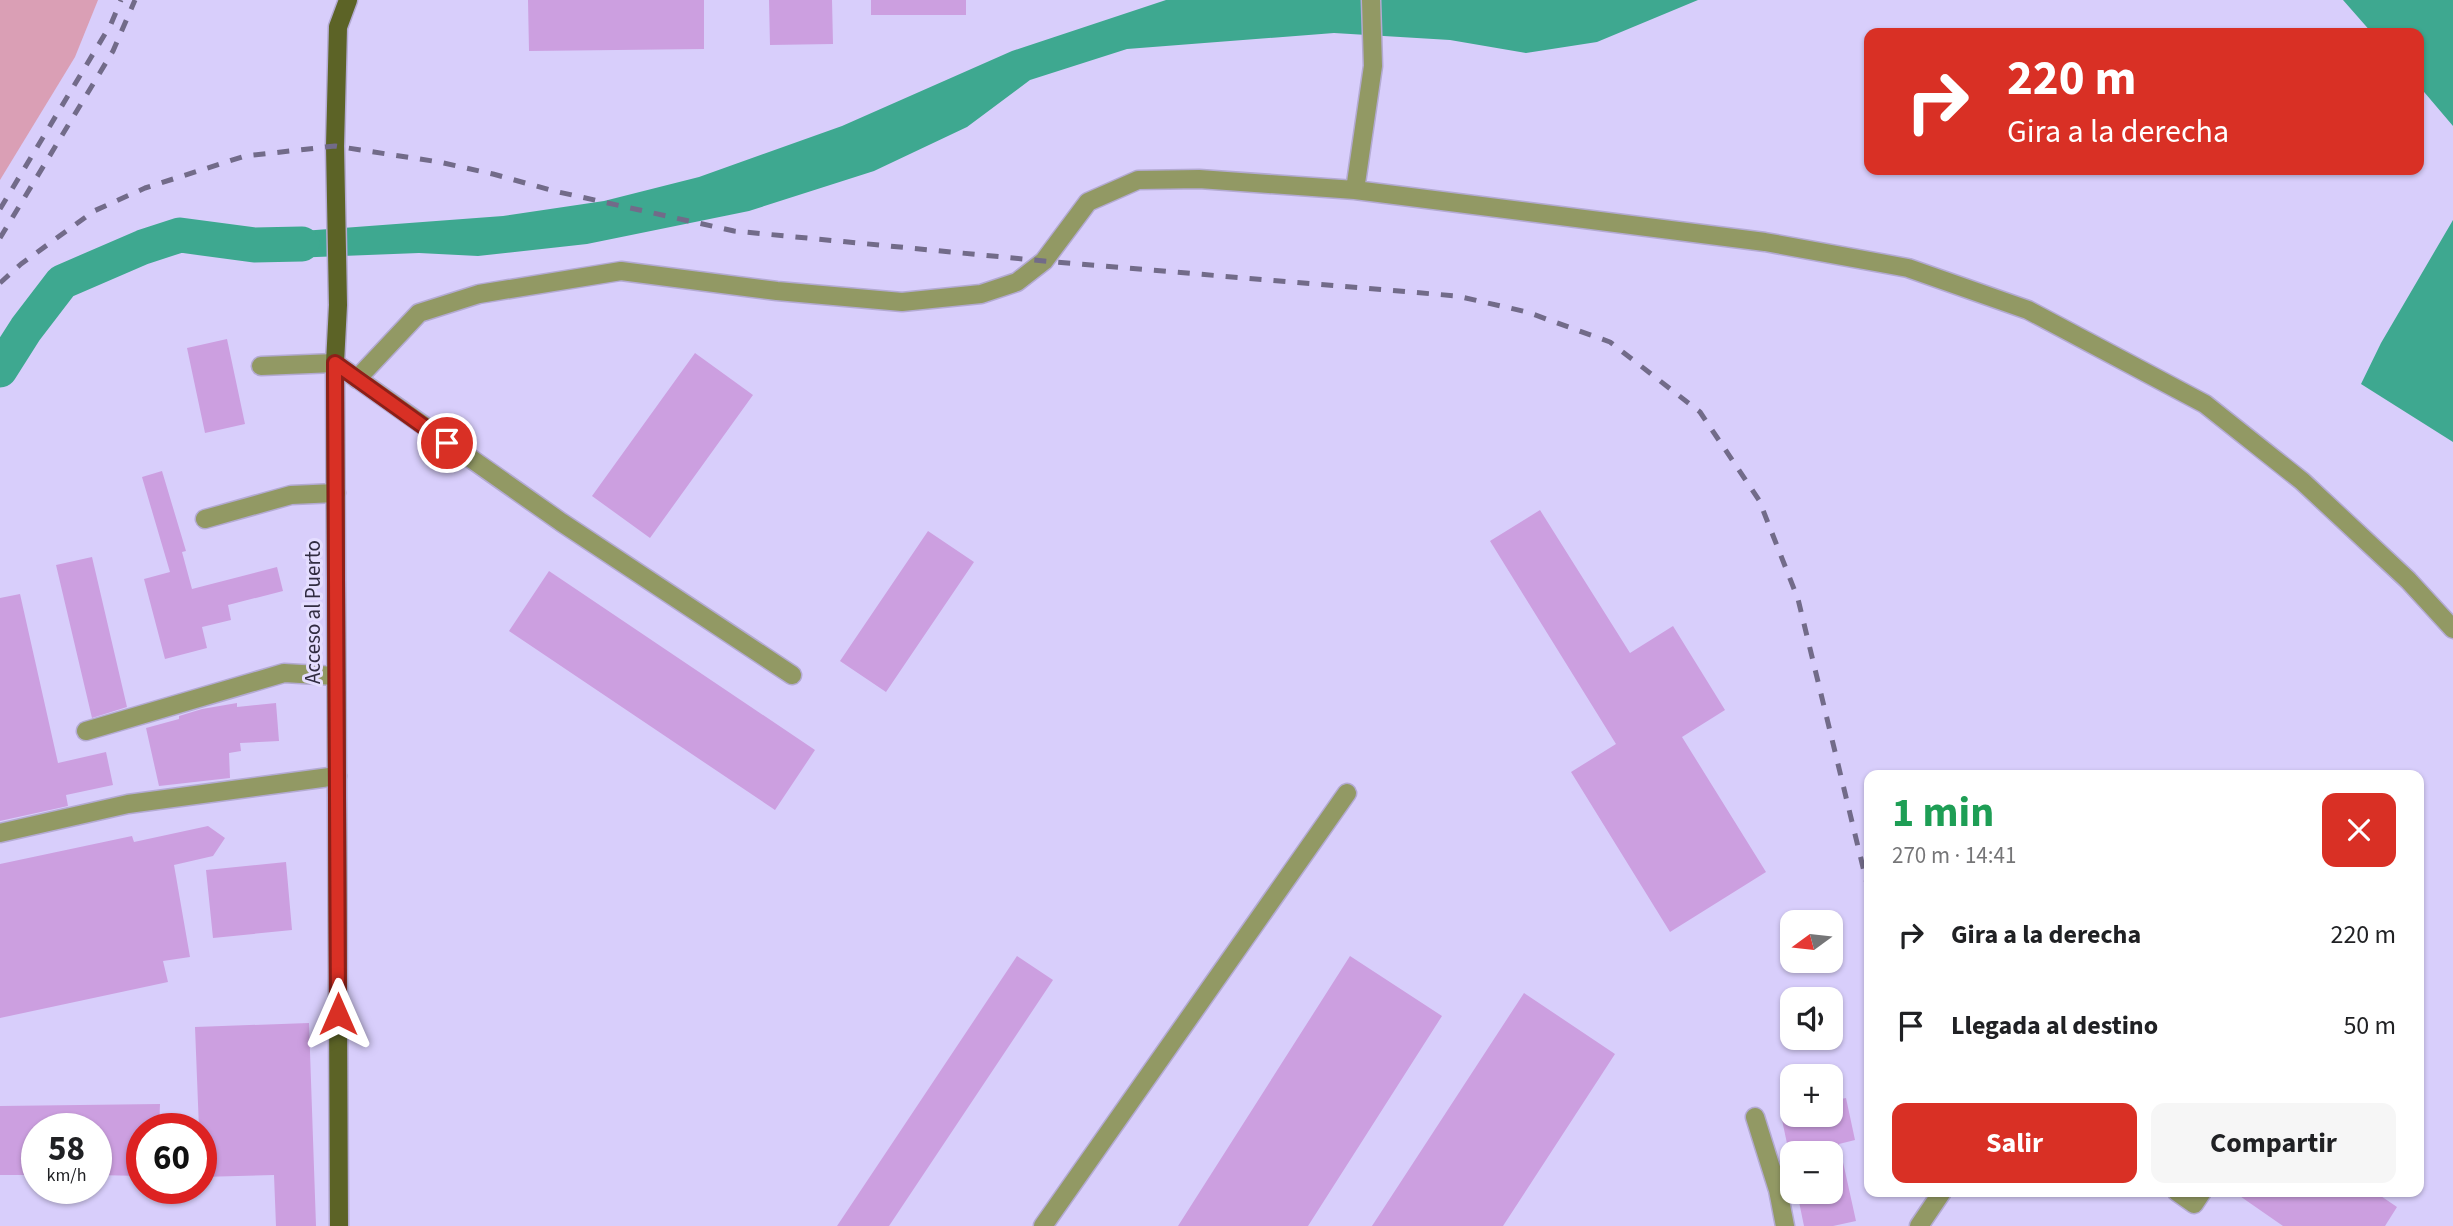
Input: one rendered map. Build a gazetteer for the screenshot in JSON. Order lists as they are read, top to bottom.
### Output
{
  "streets": {
    "main road": ["Acceso al Puerto"]
  },
  "north": "left",
  "page": {
    "turn": ["220 m", "Gira a la derecha"],
    "heading": ["1 min", "270 m · 14:41"],
    "list": [
      {
        "name": "Gira a la derecha",
        "value": "220 m"
      },
      {
        "name": "Llegada al destino",
        "value": "50 m"
      }
    ],
    "map_buttons": ["+", "−"],
    "buttons": ["Salir", "Compartir"],
    "speed": "58 km/h",
    "limit": "60"
  }
}
